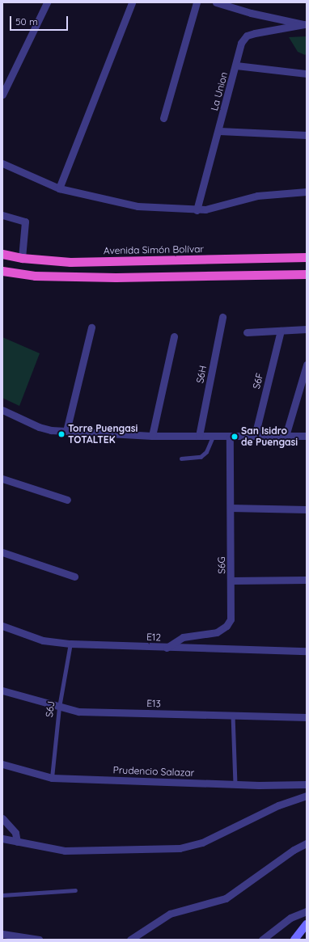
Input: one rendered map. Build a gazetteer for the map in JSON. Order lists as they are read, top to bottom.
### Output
{
  "streets": {
    "highway": ["Avenida Simón Bolívar"],
    "street": [
      "La Union",
      "S6H",
      "S6F",
      "S6G",
      "E12",
      "E13",
      "Prudencio Salazar"
    ],
    "lane": ["S6J"]
  },
  "crossings": [
    ["S6G", "E12"],
    ["E12", "S6J"],
    ["E13", "S6J"],
    ["S6J", "Prudencio Salazar"]
  ],
  "places": ["Torre Puengasi TOTALTEK", "San Isidro de Puengasi"],
  "scale_bar": "50 m"
}
